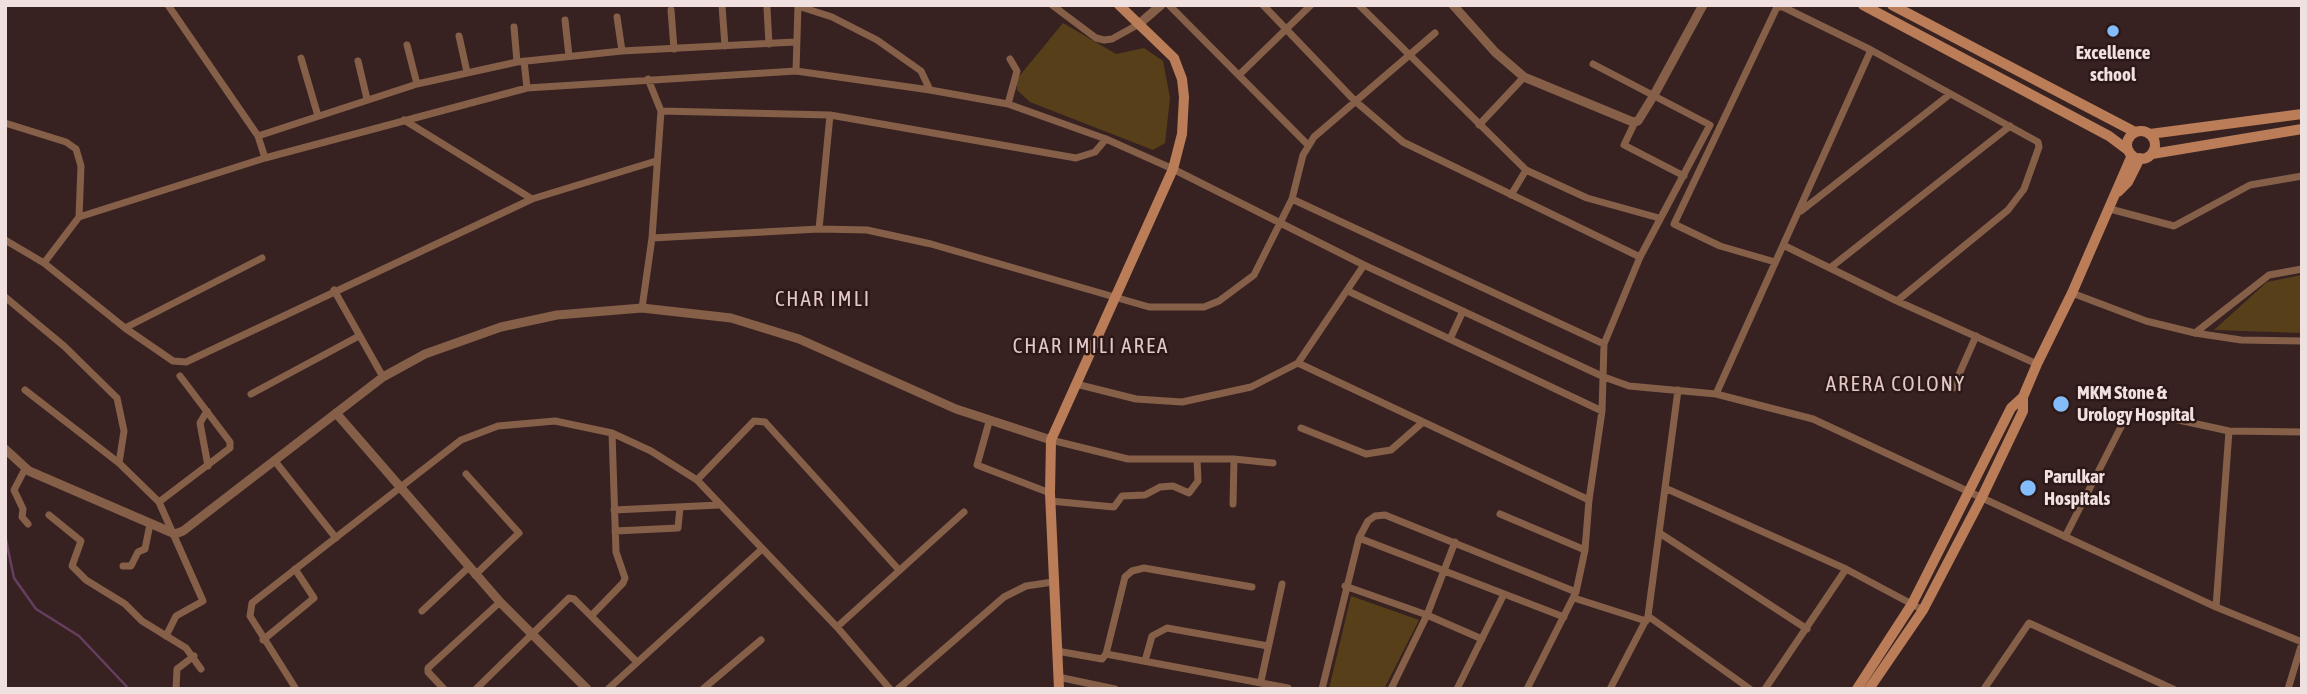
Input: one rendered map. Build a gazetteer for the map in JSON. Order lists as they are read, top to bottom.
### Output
{
  "districts": ["CHAR IMLI", "CHAR IMILI AREA", "ARERA COLONY"],
  "places": ["Excellence school", "MKM Stone & Urology Hospital", "Parulkar Hospitals"]
}
